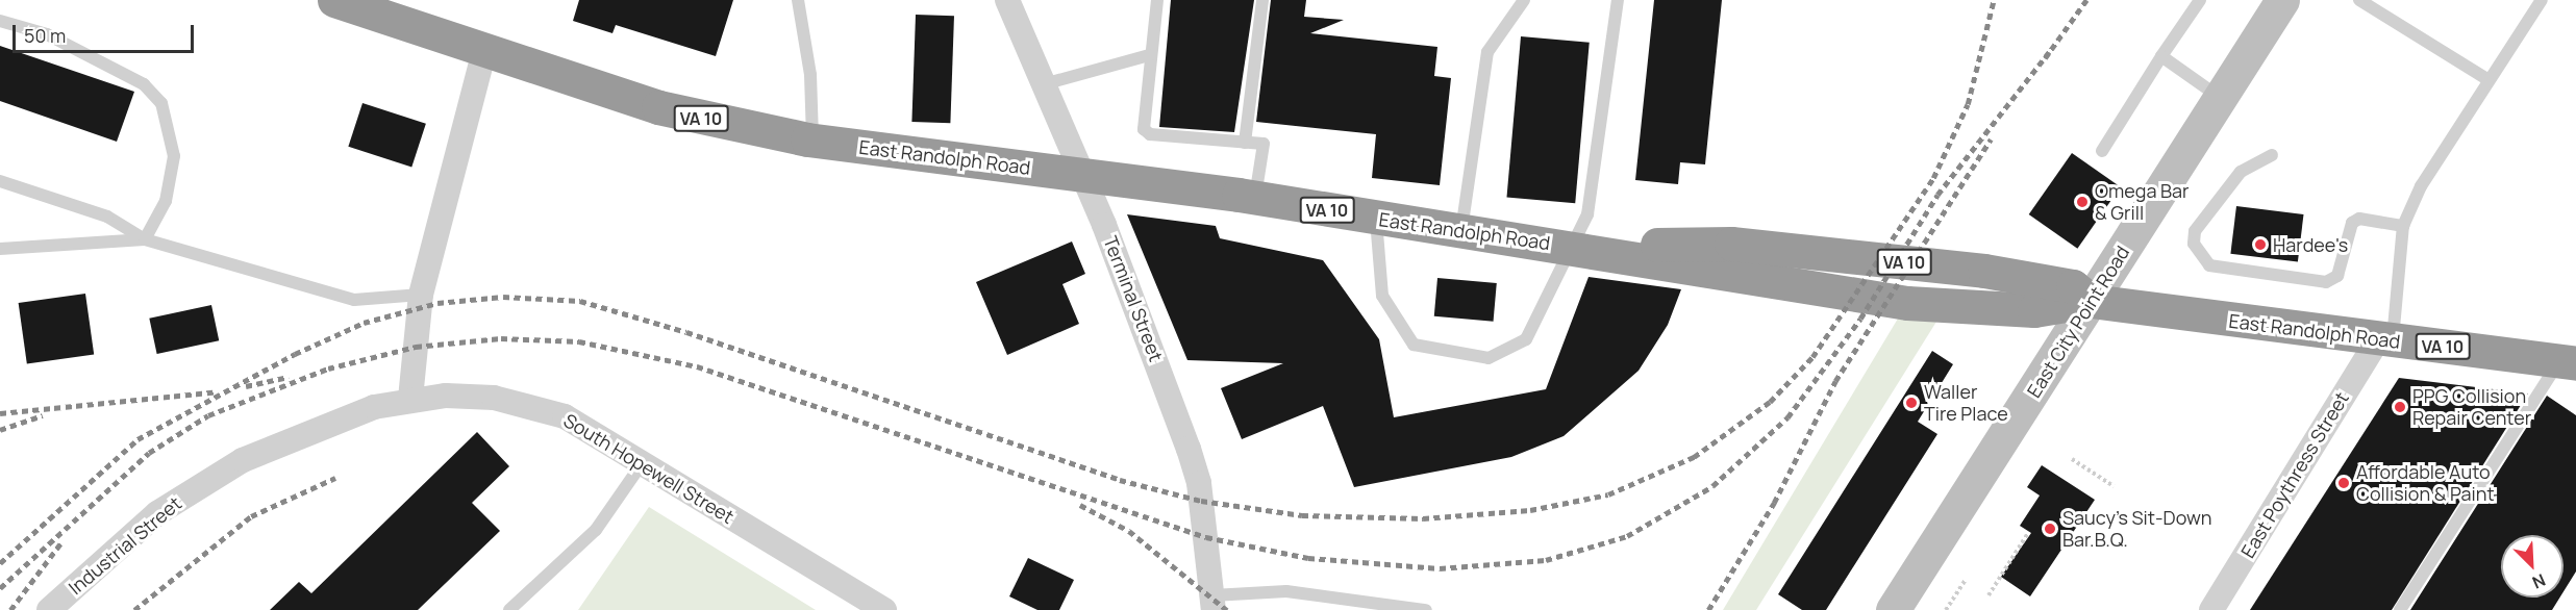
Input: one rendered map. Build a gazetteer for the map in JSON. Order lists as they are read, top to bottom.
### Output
{
  "streets": {
    "highway": ["VA 10", "East Randolph Road"],
    "street": [
      "Terminal Street",
      "East City Point Road",
      "South Hopewell Street",
      "East Poythress Street",
      "Industrial Street"
    ]
  },
  "crossings": [
    ["East Randolph Road", "Terminal Street"],
    ["East Randolph Road", "East City Point Road"],
    ["East Randolph Road", "East Poythress Street"],
    ["South Hopewell Street", "Industrial Street"]
  ],
  "places": [
    "Omega Bar & Grill",
    "Hardee's",
    "Waller Tire Place",
    "PPG Collision Repair Center",
    "Affordable Auto Collision & Paint",
    "Saucy's Sit-Down Bar.B.Q."
  ],
  "scale_bar": "50 m",
  "north": "bottom right"
}
